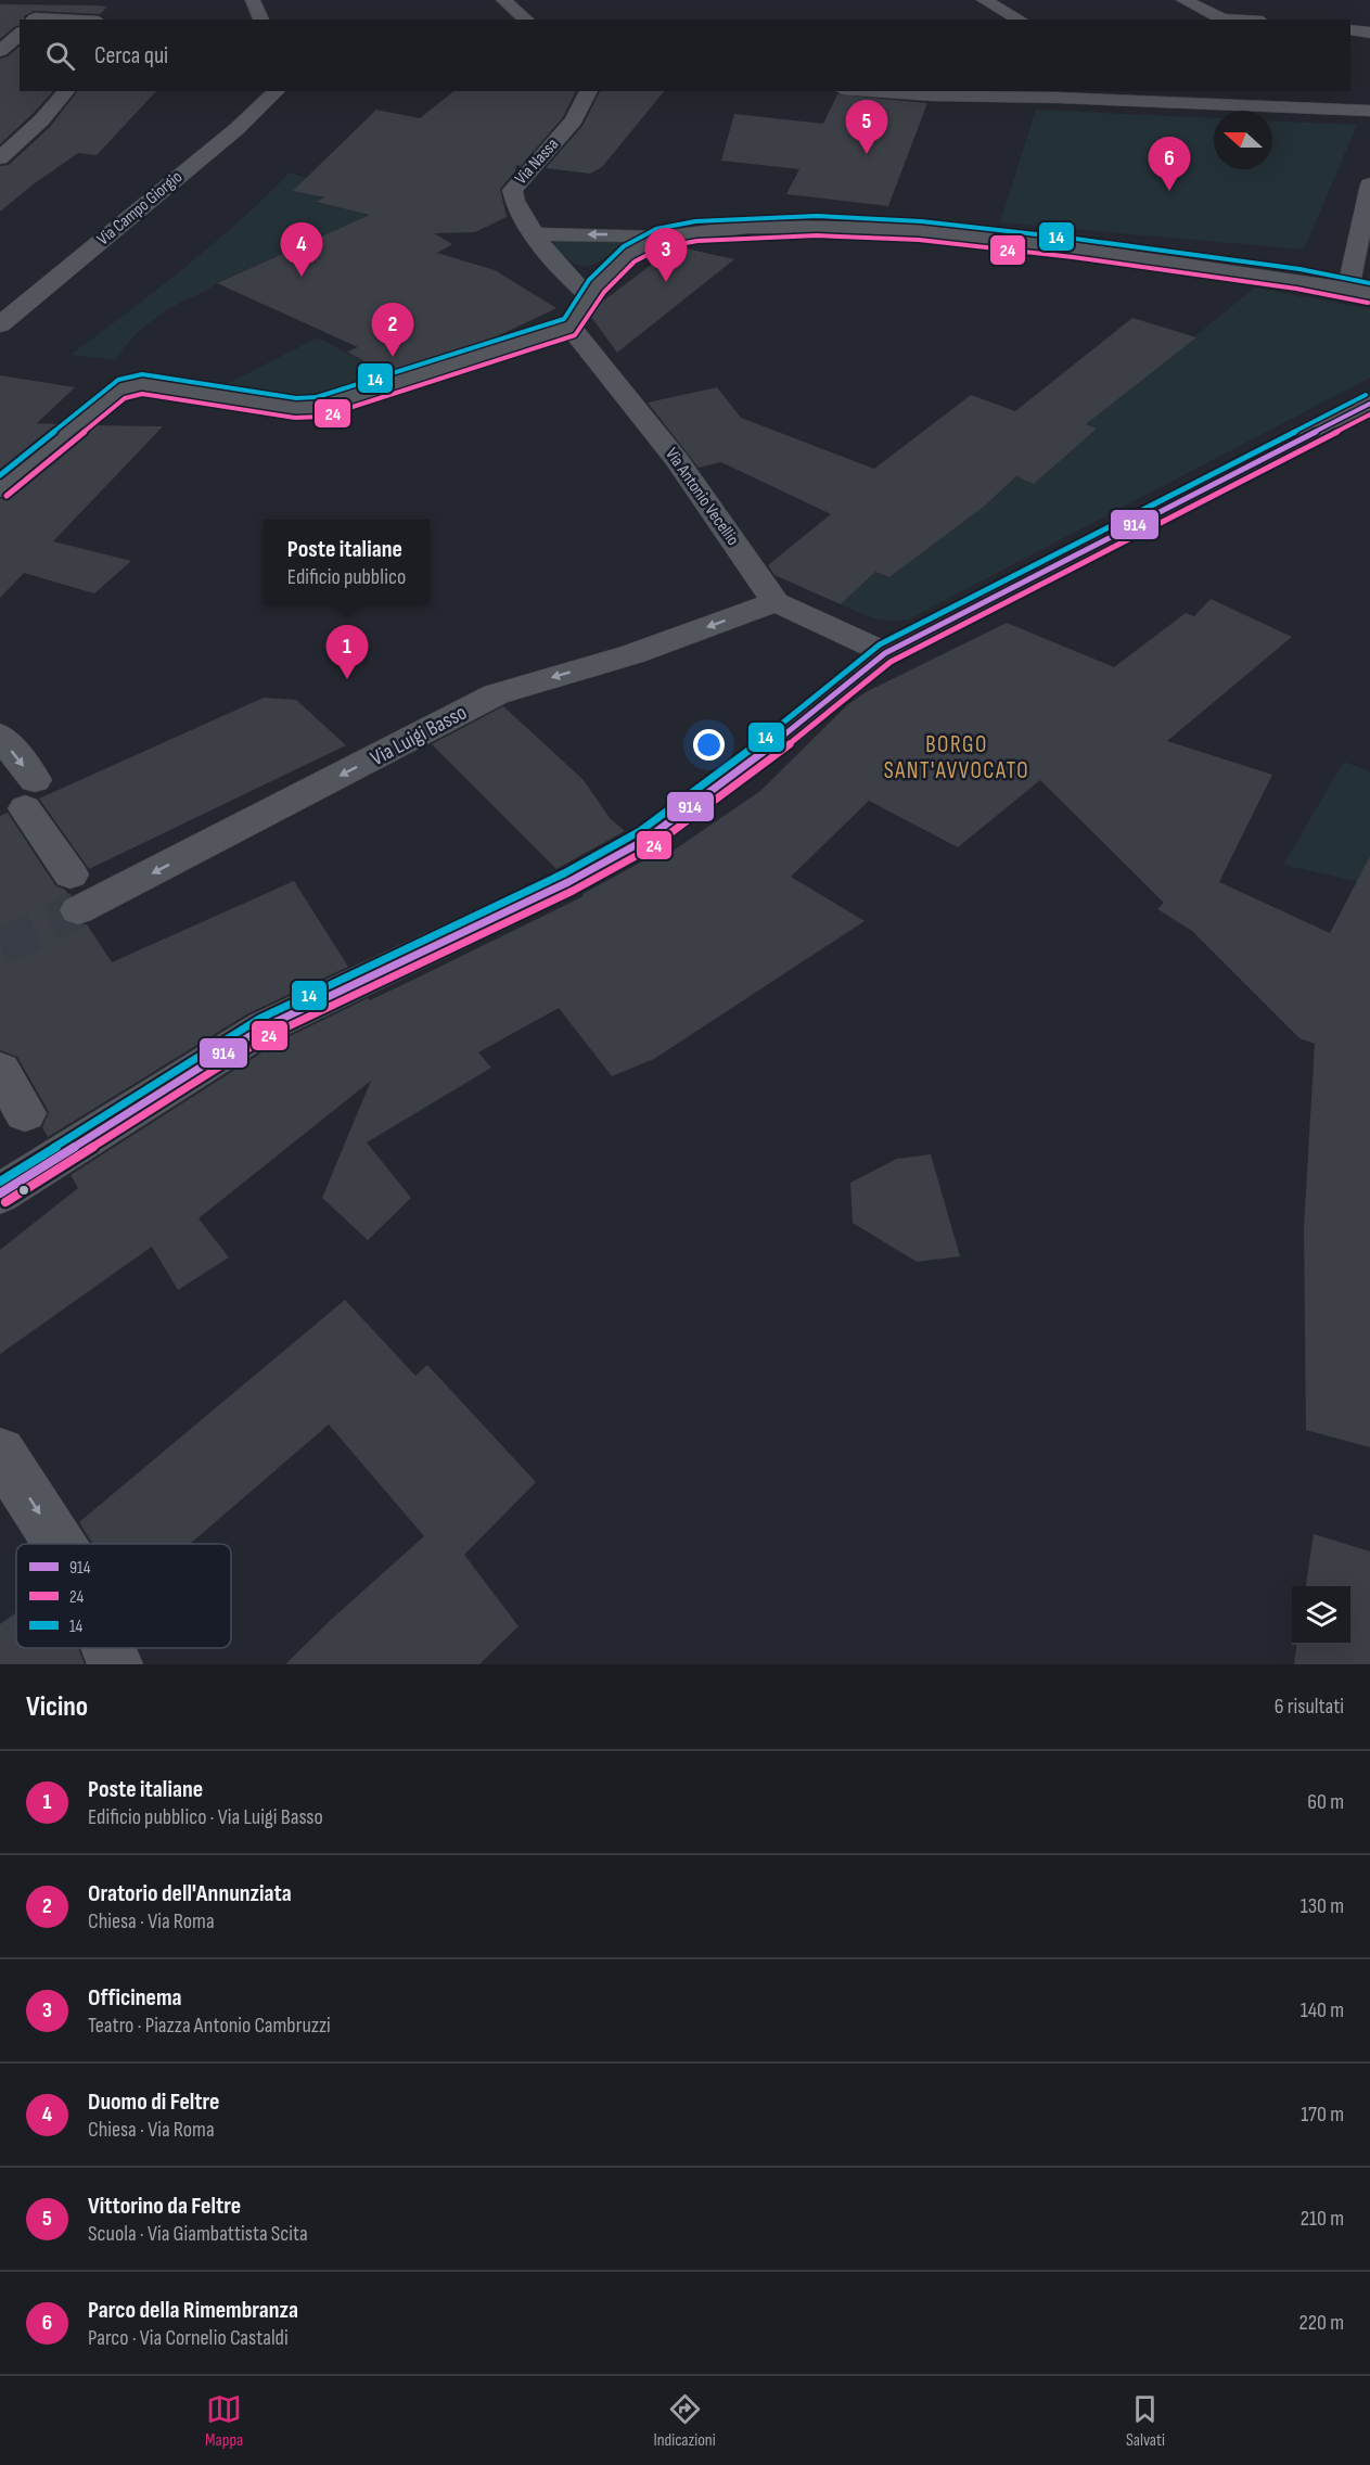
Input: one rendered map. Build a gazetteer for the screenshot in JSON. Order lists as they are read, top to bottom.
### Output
{
  "streets": {
    "street": [
      "Via Nassa",
      "Via Campo Giorgio",
      "Via Antonio Vecellio",
      "Via Luigi Basso"
    ]
  },
  "crossings": [
    ["Via Antonio Vecellio", "Via Luigi Basso"]
  ],
  "districts": ["BORGO SANT'AVVOCATO"],
  "lines": ["transit line 14", "transit line 24", "transit line 914"],
  "legend": ["914", "24", "14"],
  "north": "left",
  "page": {
    "search": "Cerca qui",
    "pins": [
      "5",
      "6",
      "4",
      "3",
      "2",
      "1"
    ],
    "popup": ["Poste italiane", "Edificio pubblico"],
    "heading": ["Vicino", "6 risultati"],
    "list": [
      {
        "mark": "1",
        "name": "Poste italiane",
        "note": "Edificio pubblico · Via Luigi Basso",
        "value": "60 m"
      },
      {
        "mark": "2",
        "name": "Oratorio dell'Annunziata",
        "note": "Chiesa · Via Roma",
        "value": "130 m"
      },
      {
        "mark": "3",
        "name": "Officinema",
        "note": "Teatro · Piazza Antonio Cambruzzi",
        "value": "140 m"
      },
      {
        "mark": "4",
        "name": "Duomo di Feltre",
        "note": "Chiesa · Via Roma",
        "value": "170 m"
      },
      {
        "mark": "5",
        "name": "Vittorino da Feltre",
        "note": "Scuola · Via Giambattista Scita",
        "value": "210 m"
      },
      {
        "mark": "6",
        "name": "Parco della Rimembranza",
        "note": "Parco · Via Cornelio Castaldi",
        "value": "220 m"
      }
    ],
    "nav": ["Mappa", "Indicazioni", "Salvati"]
  }
}
